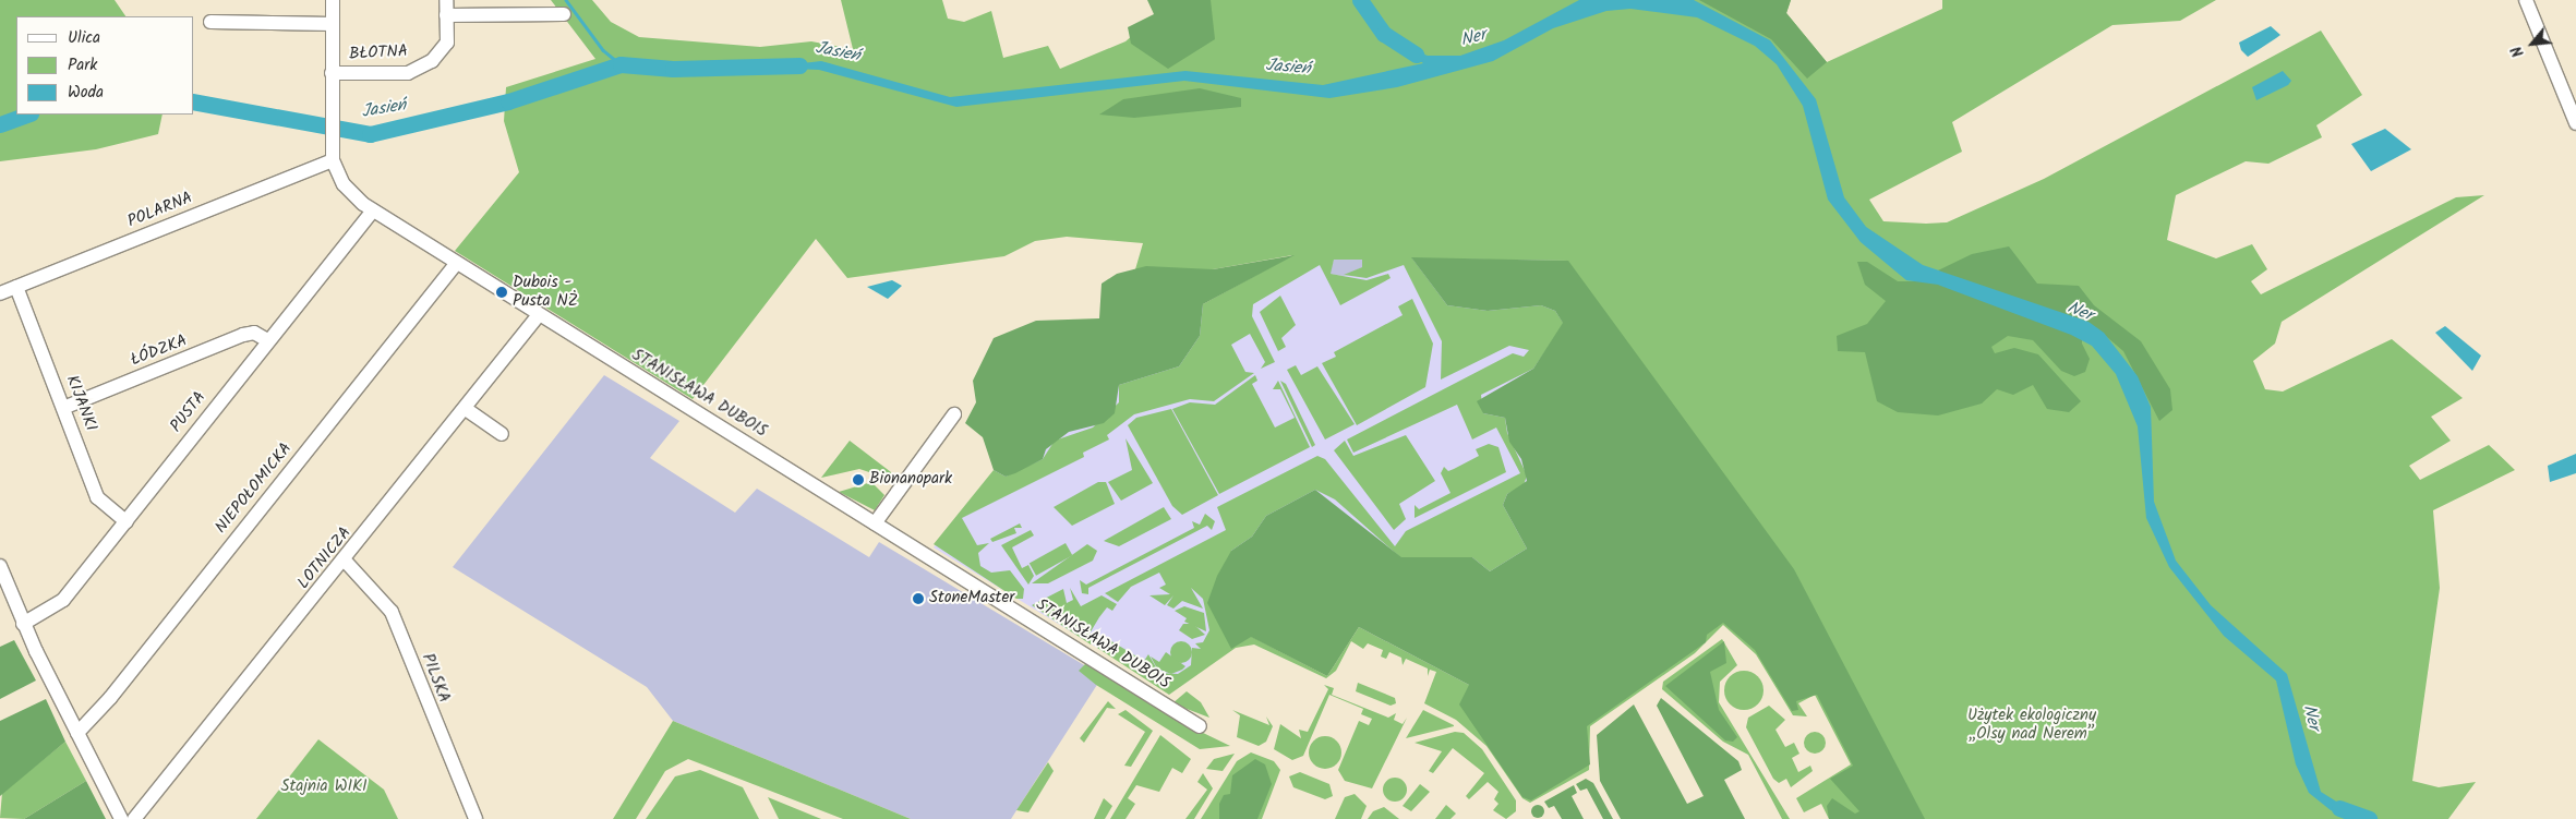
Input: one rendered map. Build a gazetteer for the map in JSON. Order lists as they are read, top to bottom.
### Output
{
  "streets": {
    "street": [
      "BŁOTNA",
      "POLARNA",
      "ŁÓDZKA",
      "STANISŁAWA DUBOIS",
      "KIJANKI",
      "PUSTA",
      "NIEPOŁOMICKA",
      "LOTNICZA",
      "PILSKA"
    ]
  },
  "crossings": [
    ["BŁOTNA", "STANISŁAWA DUBOIS"],
    ["POLARNA", "STANISŁAWA DUBOIS"],
    ["POLARNA", "KIJANKI"],
    ["ŁÓDZKA", "KIJANKI"],
    ["ŁÓDZKA", "PUSTA"],
    ["STANISŁAWA DUBOIS", "PUSTA"],
    ["STANISŁAWA DUBOIS", "NIEPOŁOMICKA"],
    ["STANISŁAWA DUBOIS", "LOTNICZA"],
    ["KIJANKI", "PUSTA"],
    ["LOTNICZA", "PILSKA"]
  ],
  "water": ["Ner", "Jasień"],
  "parks": ["Użytek ekologiczny „Olsy nad Nerem”", "Stajnia WIKI"],
  "places": ["Dubois - Pusta NŻ", "Bionanopark", "StoneMaster"],
  "legend": ["Ulica", "Park", "Woda"],
  "north": "bottom left"
}
